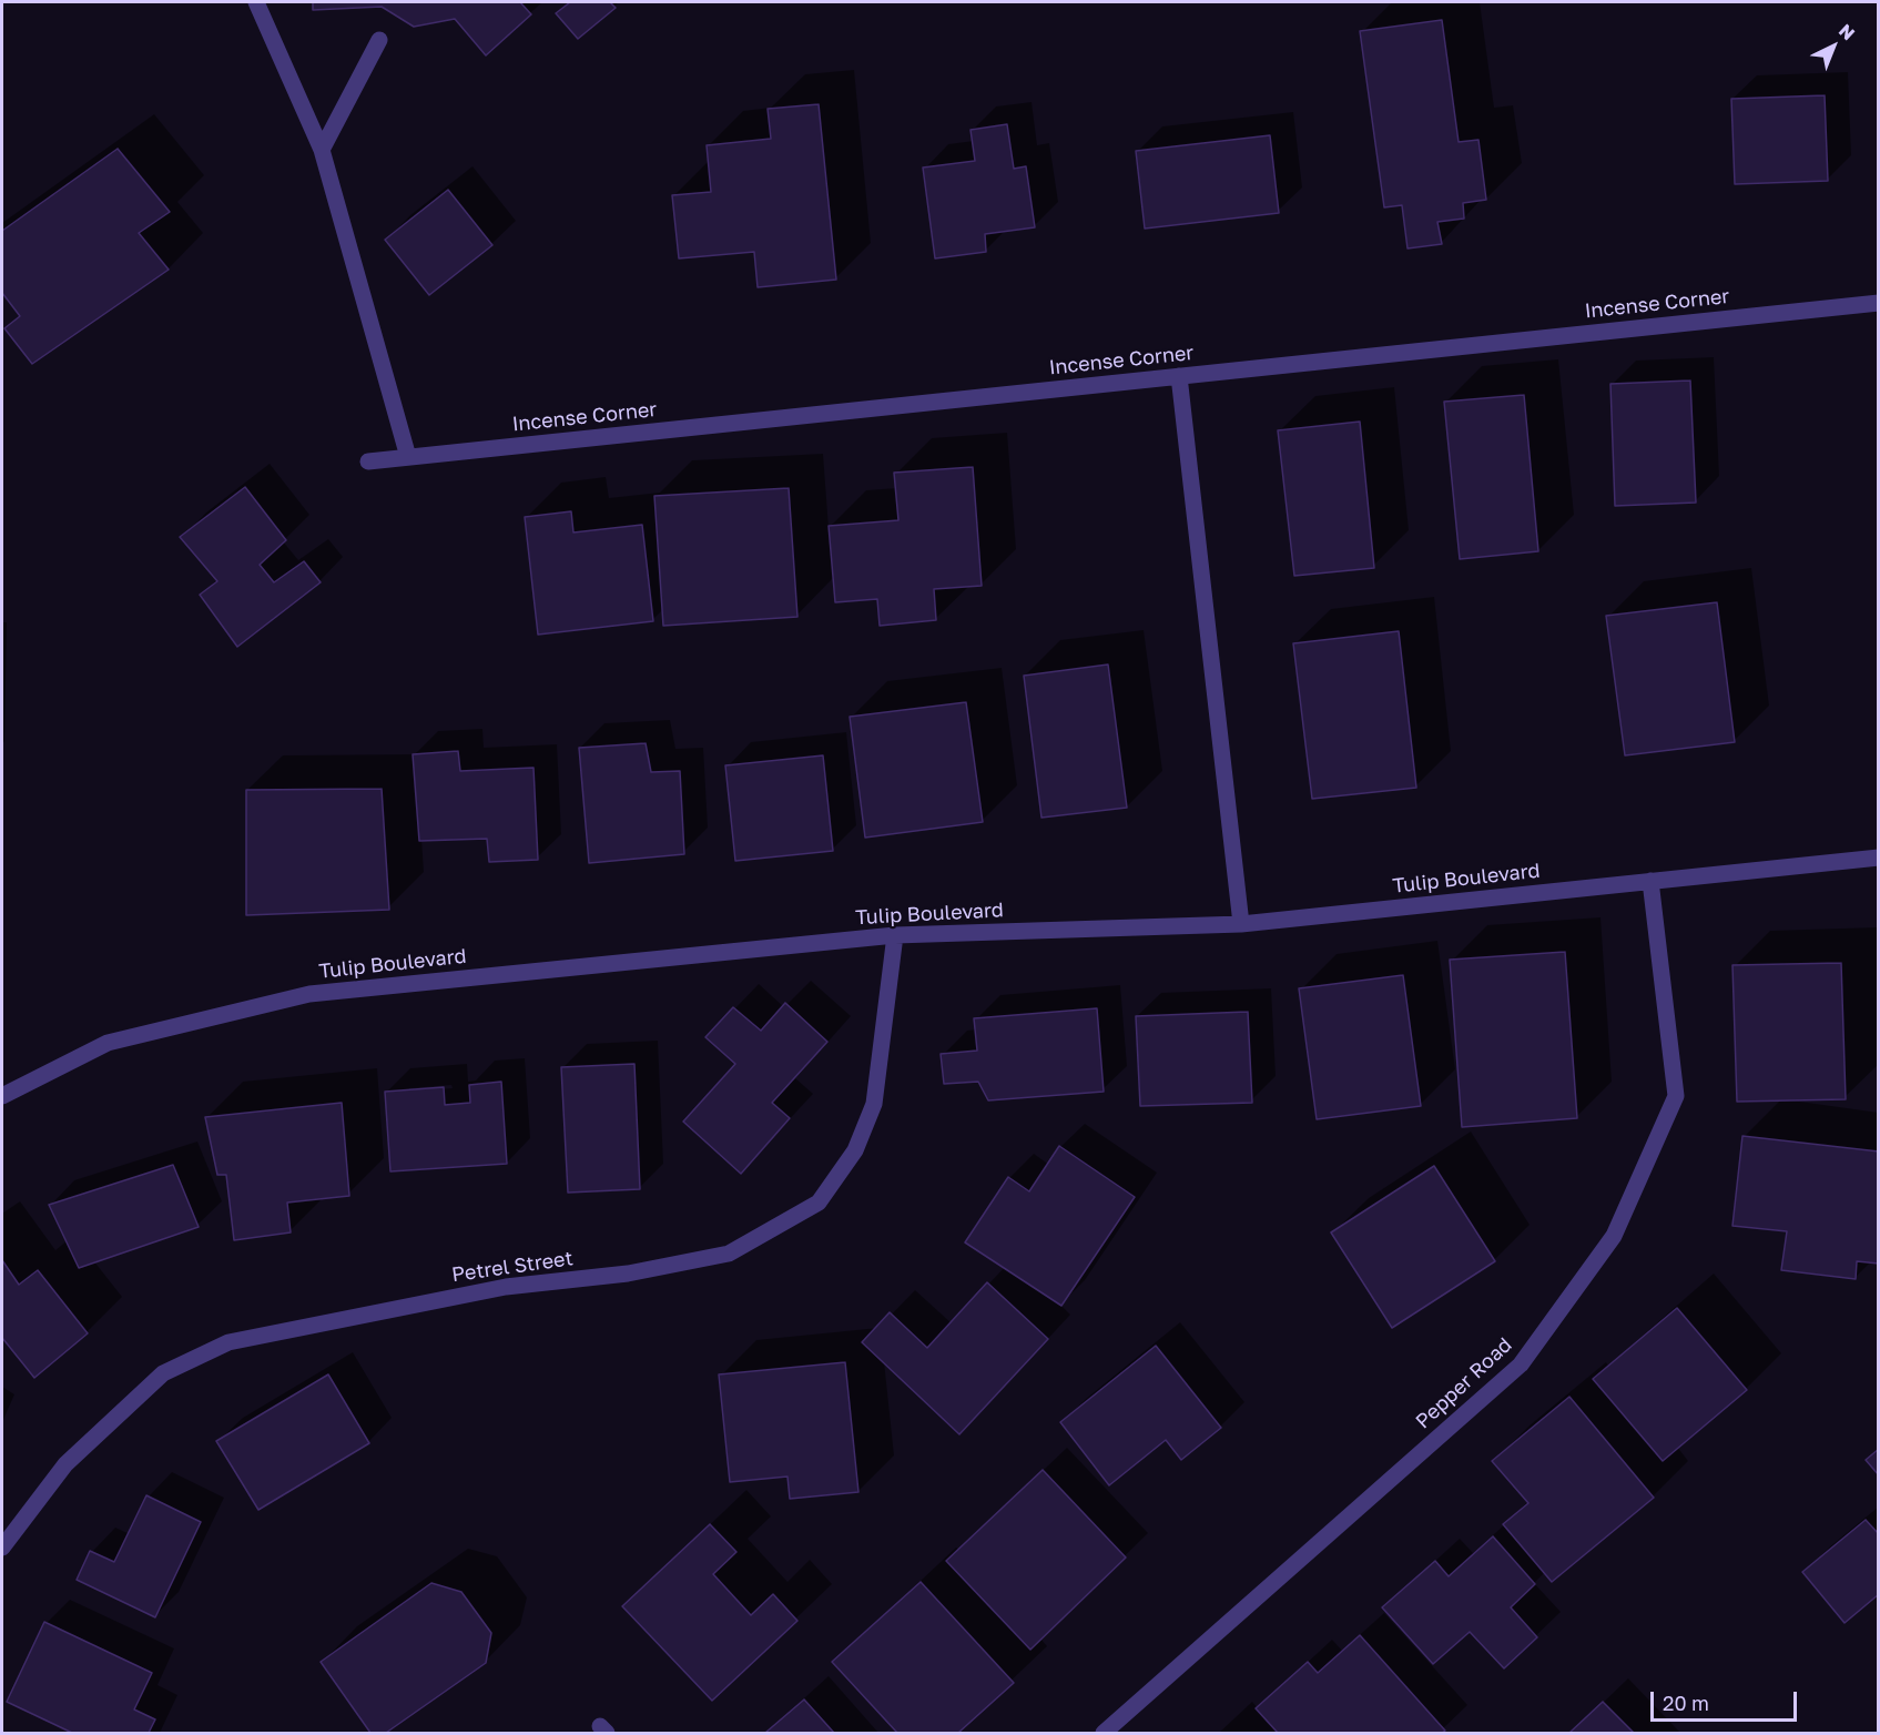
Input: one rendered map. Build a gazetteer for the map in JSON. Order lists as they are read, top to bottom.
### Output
{
  "streets": {
    "street": [
      "Incense Corner",
      "Tulip Boulevard",
      "Petrel Street",
      "Pepper Road"
    ]
  },
  "crossings": [
    ["Tulip Boulevard", "Petrel Street"],
    ["Tulip Boulevard", "Pepper Road"]
  ],
  "scale_bar": "20 m",
  "north": "top right"
}
